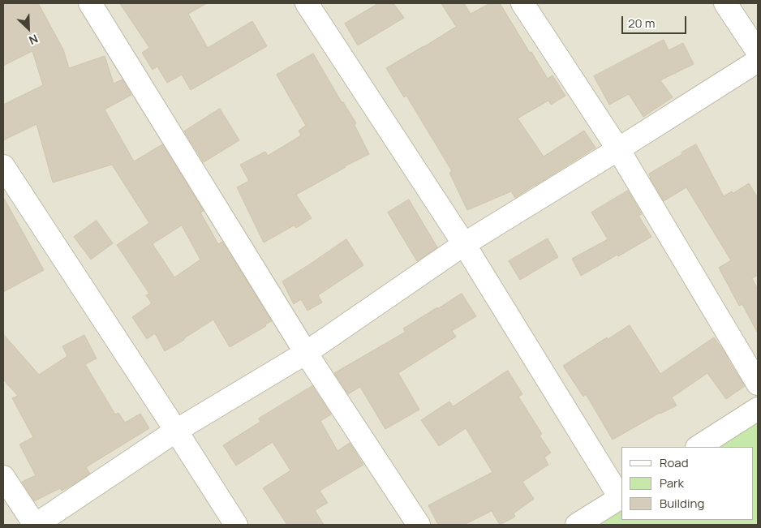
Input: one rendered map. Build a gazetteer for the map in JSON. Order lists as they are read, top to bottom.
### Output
{
  "legend": ["Road", "Park", "Building"],
  "scale_bar": "20 m",
  "north": "bottom right"
}
